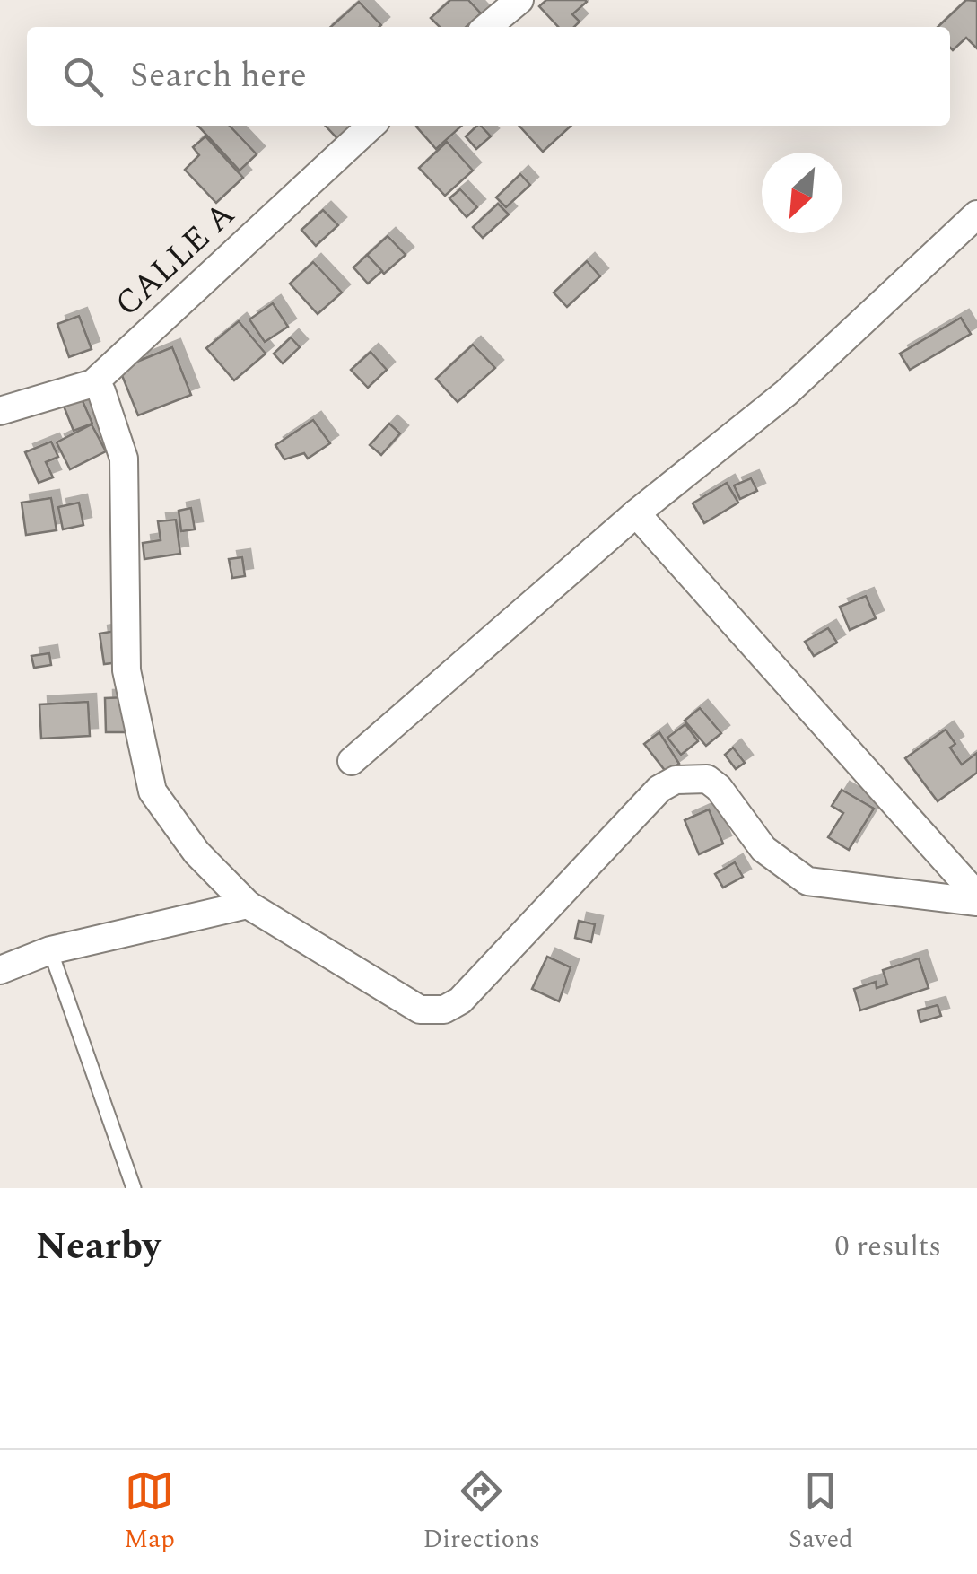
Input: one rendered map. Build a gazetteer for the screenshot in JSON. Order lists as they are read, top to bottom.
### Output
{
  "streets": {
    "street": ["CALLE A"]
  },
  "north": "bottom left",
  "page": {
    "search": "Search here",
    "heading": ["Nearby", "0 results"],
    "nav": ["Map", "Directions", "Saved"]
  }
}
